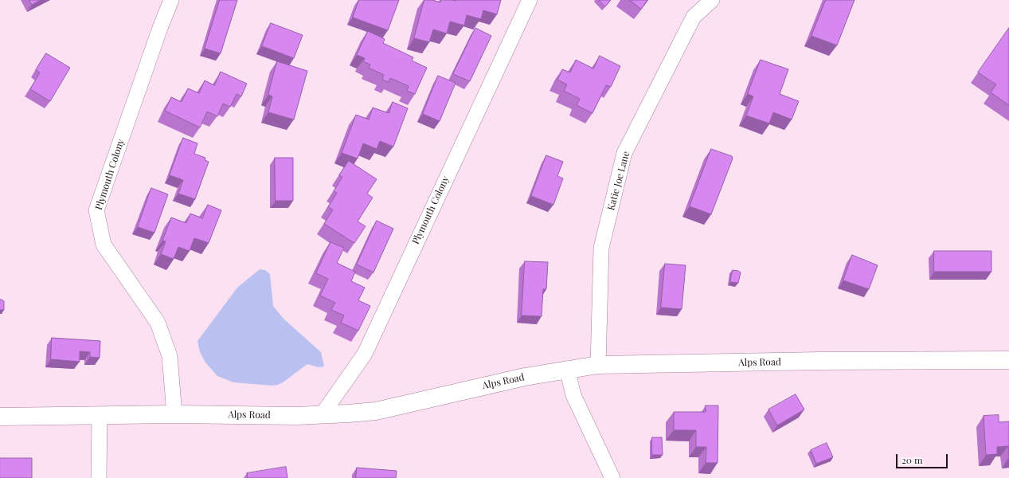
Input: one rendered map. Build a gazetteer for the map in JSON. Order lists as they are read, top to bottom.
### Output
{
  "streets": {
    "street": ["Plymouth Colony", "Katie Joe Lane", "Alps Road"]
  },
  "crossings": [
    ["Plymouth Colony", "Alps Road"],
    ["Katie Joe Lane", "Alps Road"]
  ],
  "scale_bar": "20 m"
}
